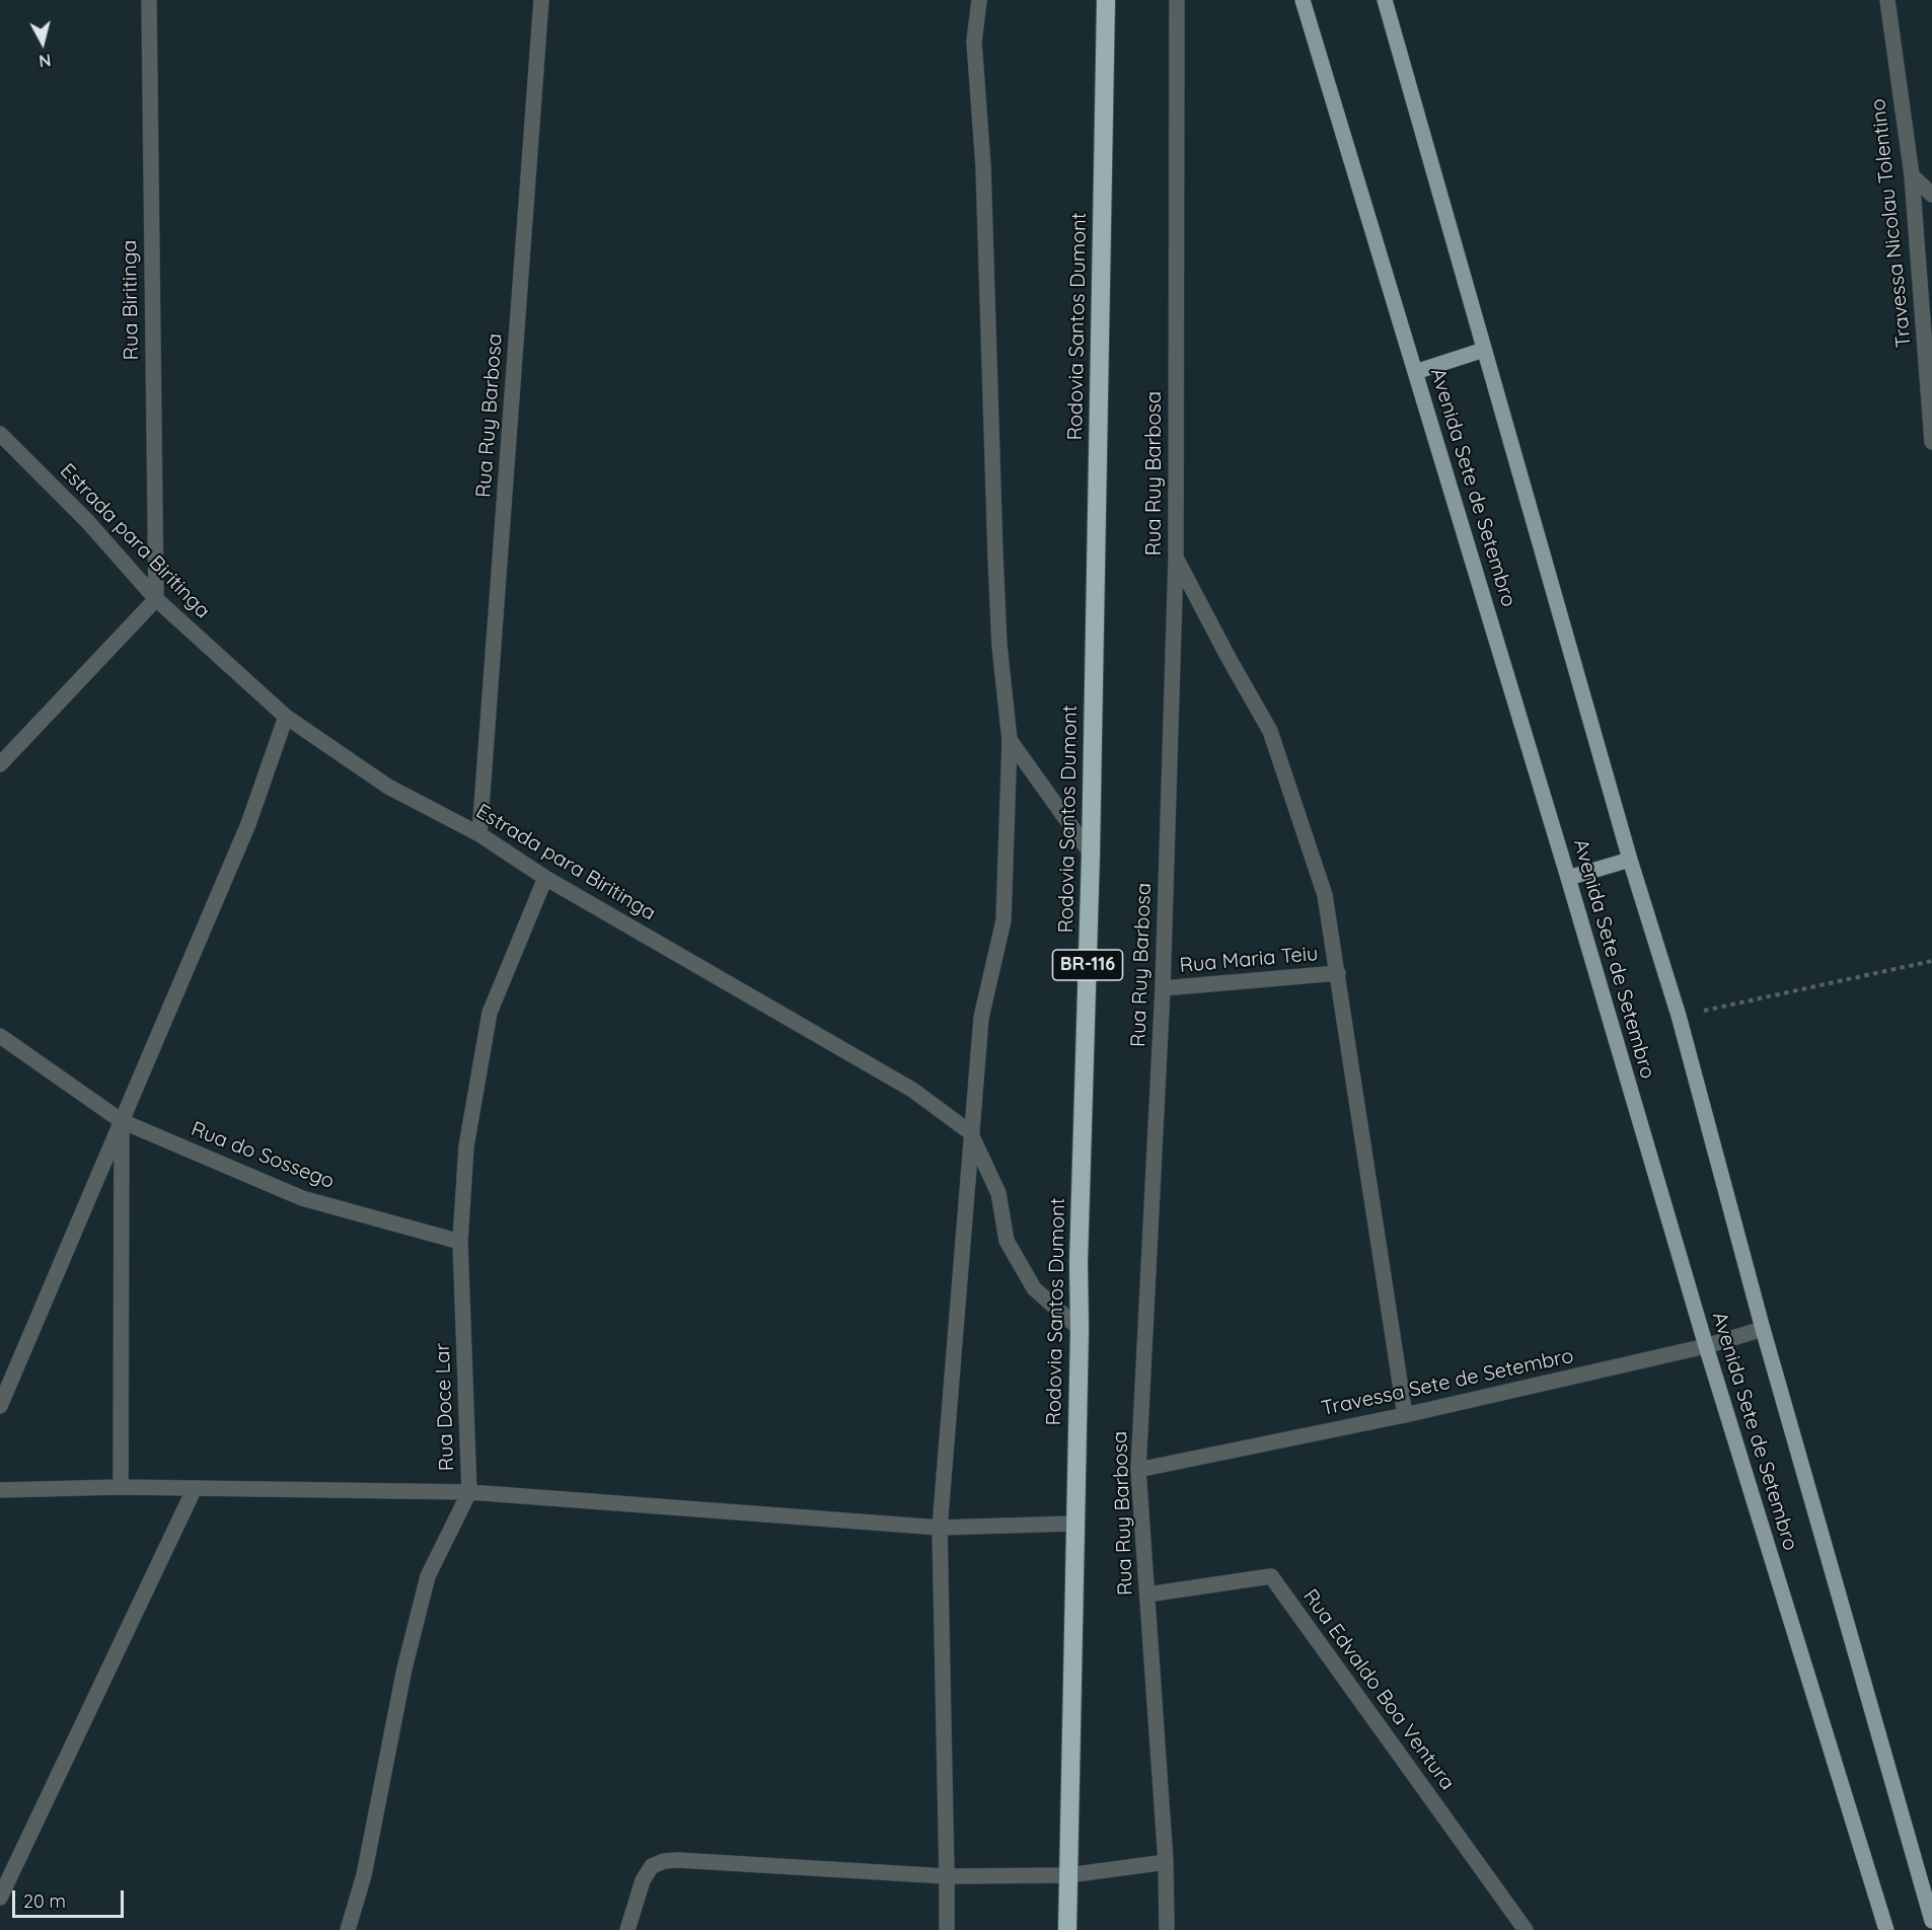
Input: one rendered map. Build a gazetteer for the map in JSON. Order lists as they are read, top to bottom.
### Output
{
  "streets": {
    "highway": ["Rodovia Santos Dumont", "BR-116"],
    "main road": ["Avenida Sete de Setembro"],
    "street": [
      "Travessa Nicolau Tolentino",
      "Rua Biritinga",
      "Rua Ruy Barbosa",
      "Estrada para Biritinga",
      "Rua Maria Teiu",
      "Rua do Sossego",
      "Travessa Sete de Setembro",
      "Rua Doce Lar",
      "Rua Edvaldo Boa Ventura"
    ]
  },
  "crossings": [
    ["Rua Biritinga", "Estrada para Biritinga"],
    ["Rodovia Santos Dumont", "Estrada para Biritinga"],
    ["Rua Ruy Barbosa", "Estrada para Biritinga"],
    ["Rua Ruy Barbosa", "Rua Maria Teiu"],
    ["Rua Ruy Barbosa", "Travessa Sete de Setembro"],
    ["Rua Ruy Barbosa", "Rua Edvaldo Boa Ventura"],
    ["Avenida Sete de Setembro", "Travessa Sete de Setembro"],
    ["Estrada para Biritinga", "Rua Doce Lar"],
    ["Rua do Sossego", "Rua Doce Lar"]
  ],
  "scale_bar": "20 m",
  "north": "bottom"
}
